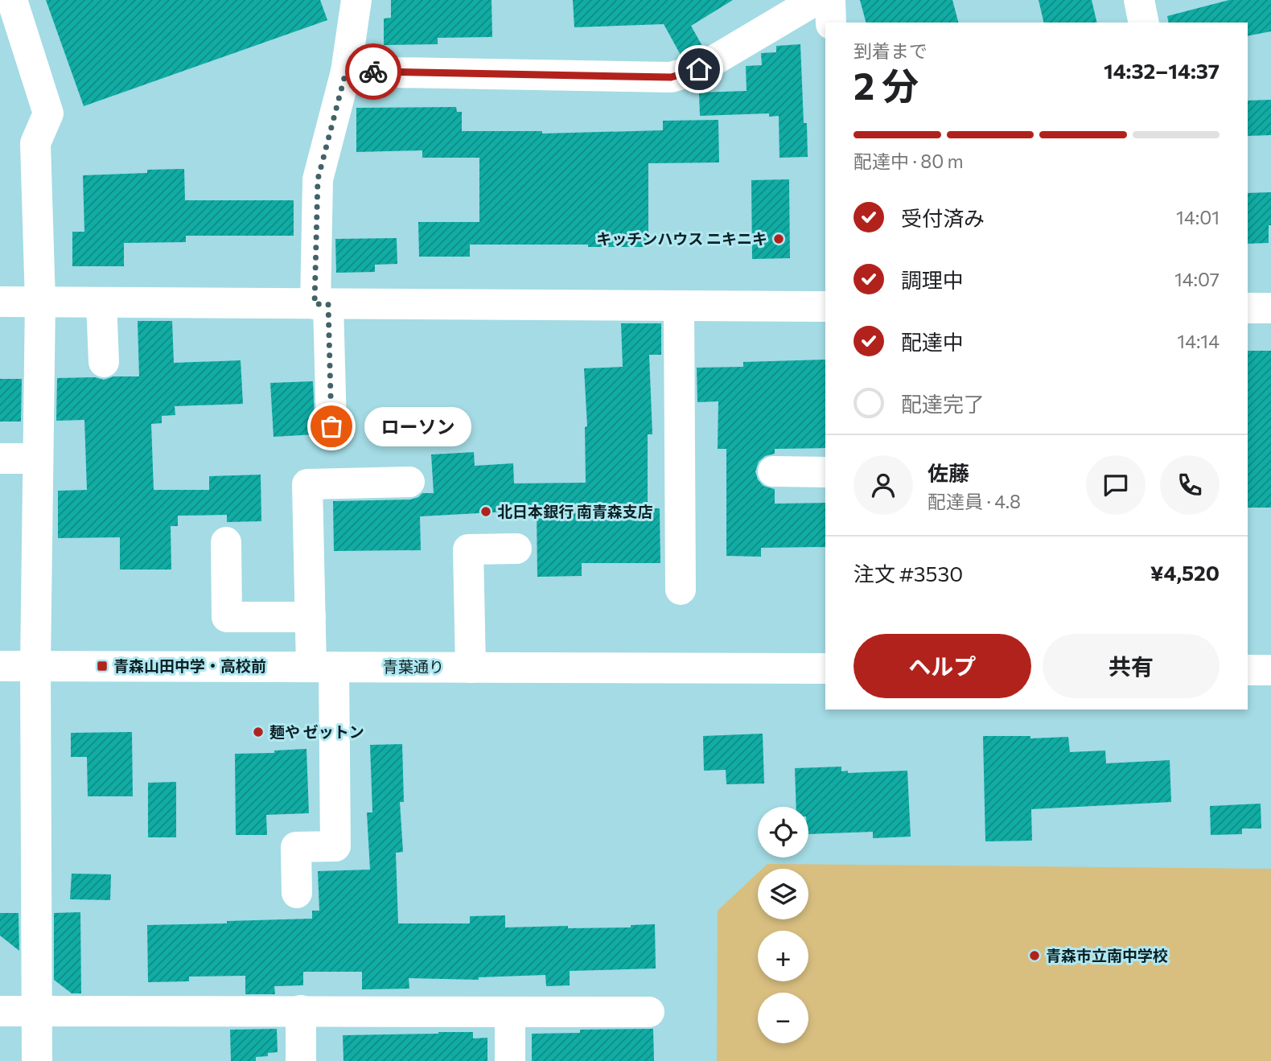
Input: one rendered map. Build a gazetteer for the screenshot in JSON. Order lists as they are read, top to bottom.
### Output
{
  "streets": {
    "street": ["青葉通り"]
  },
  "places": {
    "other": [
      "キッチンハウス ニキニキ",
      "ローソン",
      "北日本銀行 南青森支店",
      "麺や ゼットン",
      "青森市立南中学校"
    ],
    "transit": ["青森山田中学・高校前"]
  },
  "page": {
    "heading": ["2 分", "到着まで", "14:32–14:37"],
    "panel": [
      "佐藤",
      "配達員 · 4.8",
      "注文 #3530",
      "¥4,520"
    ],
    "bar": "配達中 · 80 m",
    "list": [
      ["受付済み", "14:01"],
      ["調理中", "14:07"],
      ["配達中", "14:14"],
      "配達完了"
    ],
    "bubble": "ローソン",
    "buttons": ["ヘルプ", "共有"],
    "map_buttons": ["+", "−"]
  }
}
